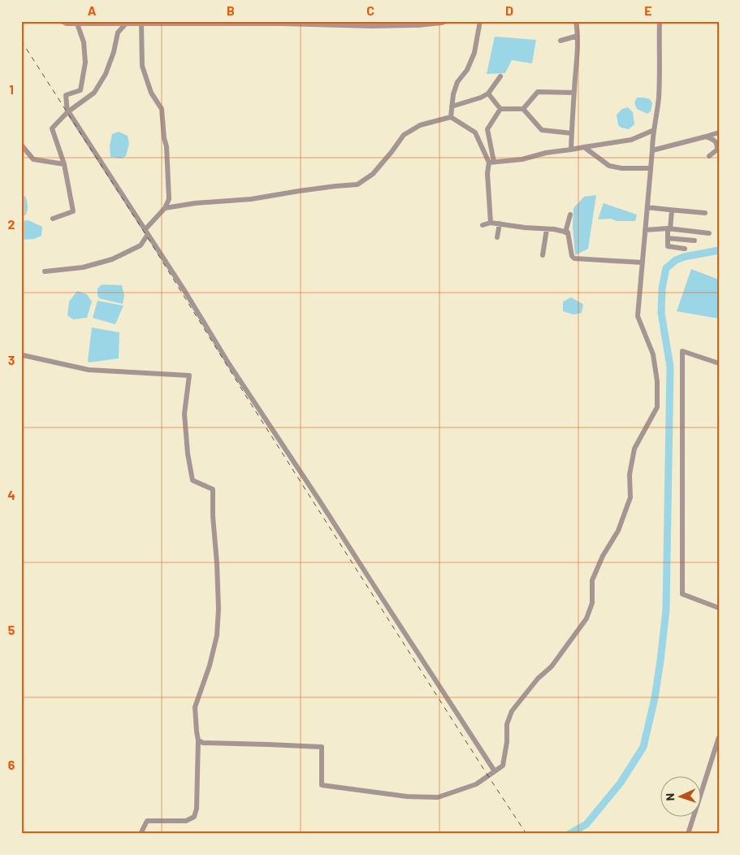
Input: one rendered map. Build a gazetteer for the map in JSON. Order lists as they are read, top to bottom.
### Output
{
  "north": "left",
  "grid": {
    "columns": [
      "A",
      "B",
      "C",
      "D",
      "E"
    ],
    "rows": [
      "1",
      "2",
      "3",
      "4",
      "5",
      "6"
    ]
  }
}
